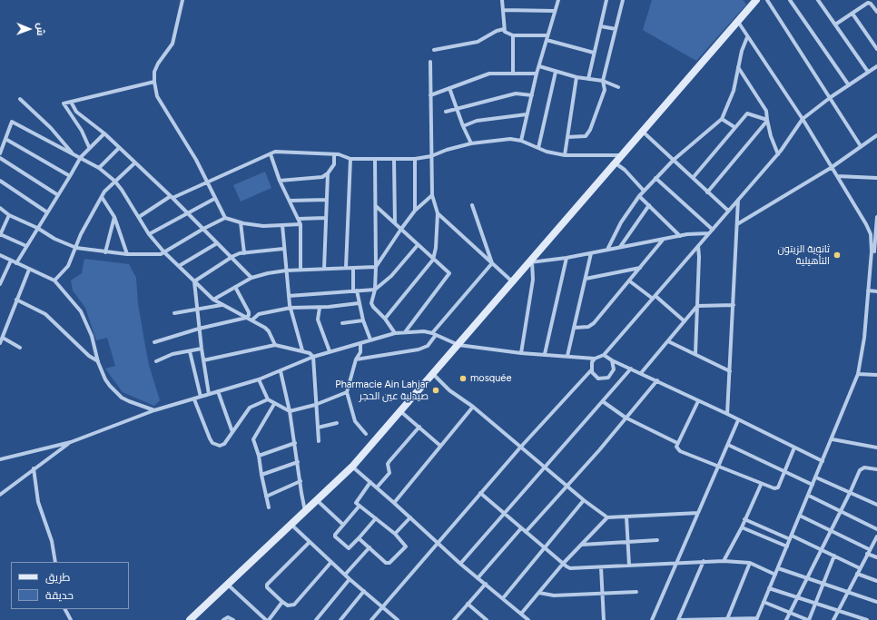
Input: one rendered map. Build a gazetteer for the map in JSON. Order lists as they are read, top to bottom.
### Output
{
  "places": ["ثانوية الزيتون التأهيلية", "mosquée", "Pharmacie Ain Lahjar صيدلية عين الحجر"],
  "legend": ["طريق", "حديقة"],
  "north": "right"
}
